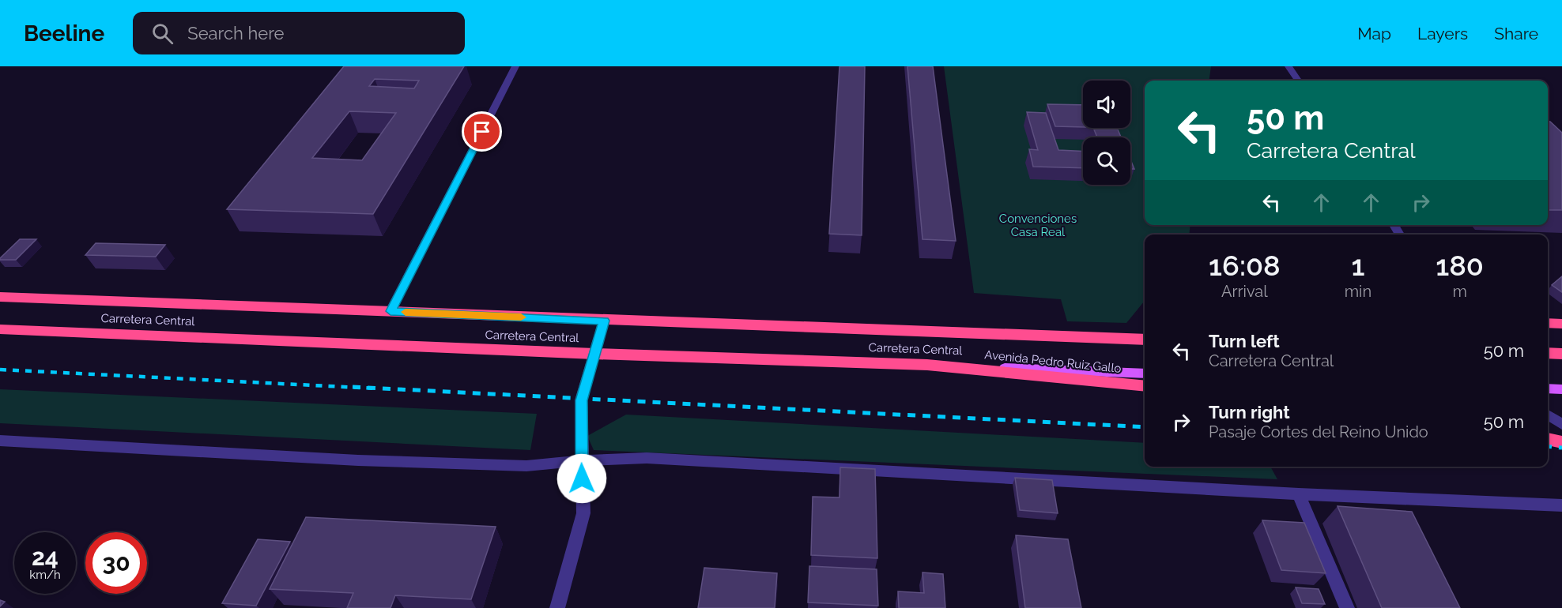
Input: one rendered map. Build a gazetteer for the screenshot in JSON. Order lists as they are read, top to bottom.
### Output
{
  "streets": {
    "highway": ["Carretera Central", "Avenida Pedro Ruiz Gallo"]
  },
  "crossings": [
    ["Carretera Central", "Avenida Pedro Ruiz Gallo"]
  ],
  "parks": ["Convenciones Casa Real"],
  "page": {
    "header": "Beeline",
    "search": "Search here",
    "nav": ["Map", "Layers", "Share"],
    "turn": ["50 m", "Carretera Central"],
    "eta": [
      "16:08",
      "Arrival",
      "1",
      "min",
      "180",
      "m"
    ],
    "list": [
      {
        "name": "Turn left",
        "note": "Carretera Central",
        "value": "50 m"
      },
      {
        "name": "Turn right",
        "note": "Pasaje Cortes del Reino Unido",
        "value": "50 m"
      }
    ],
    "speed": "24 km/h",
    "limit": "30"
  }
}
